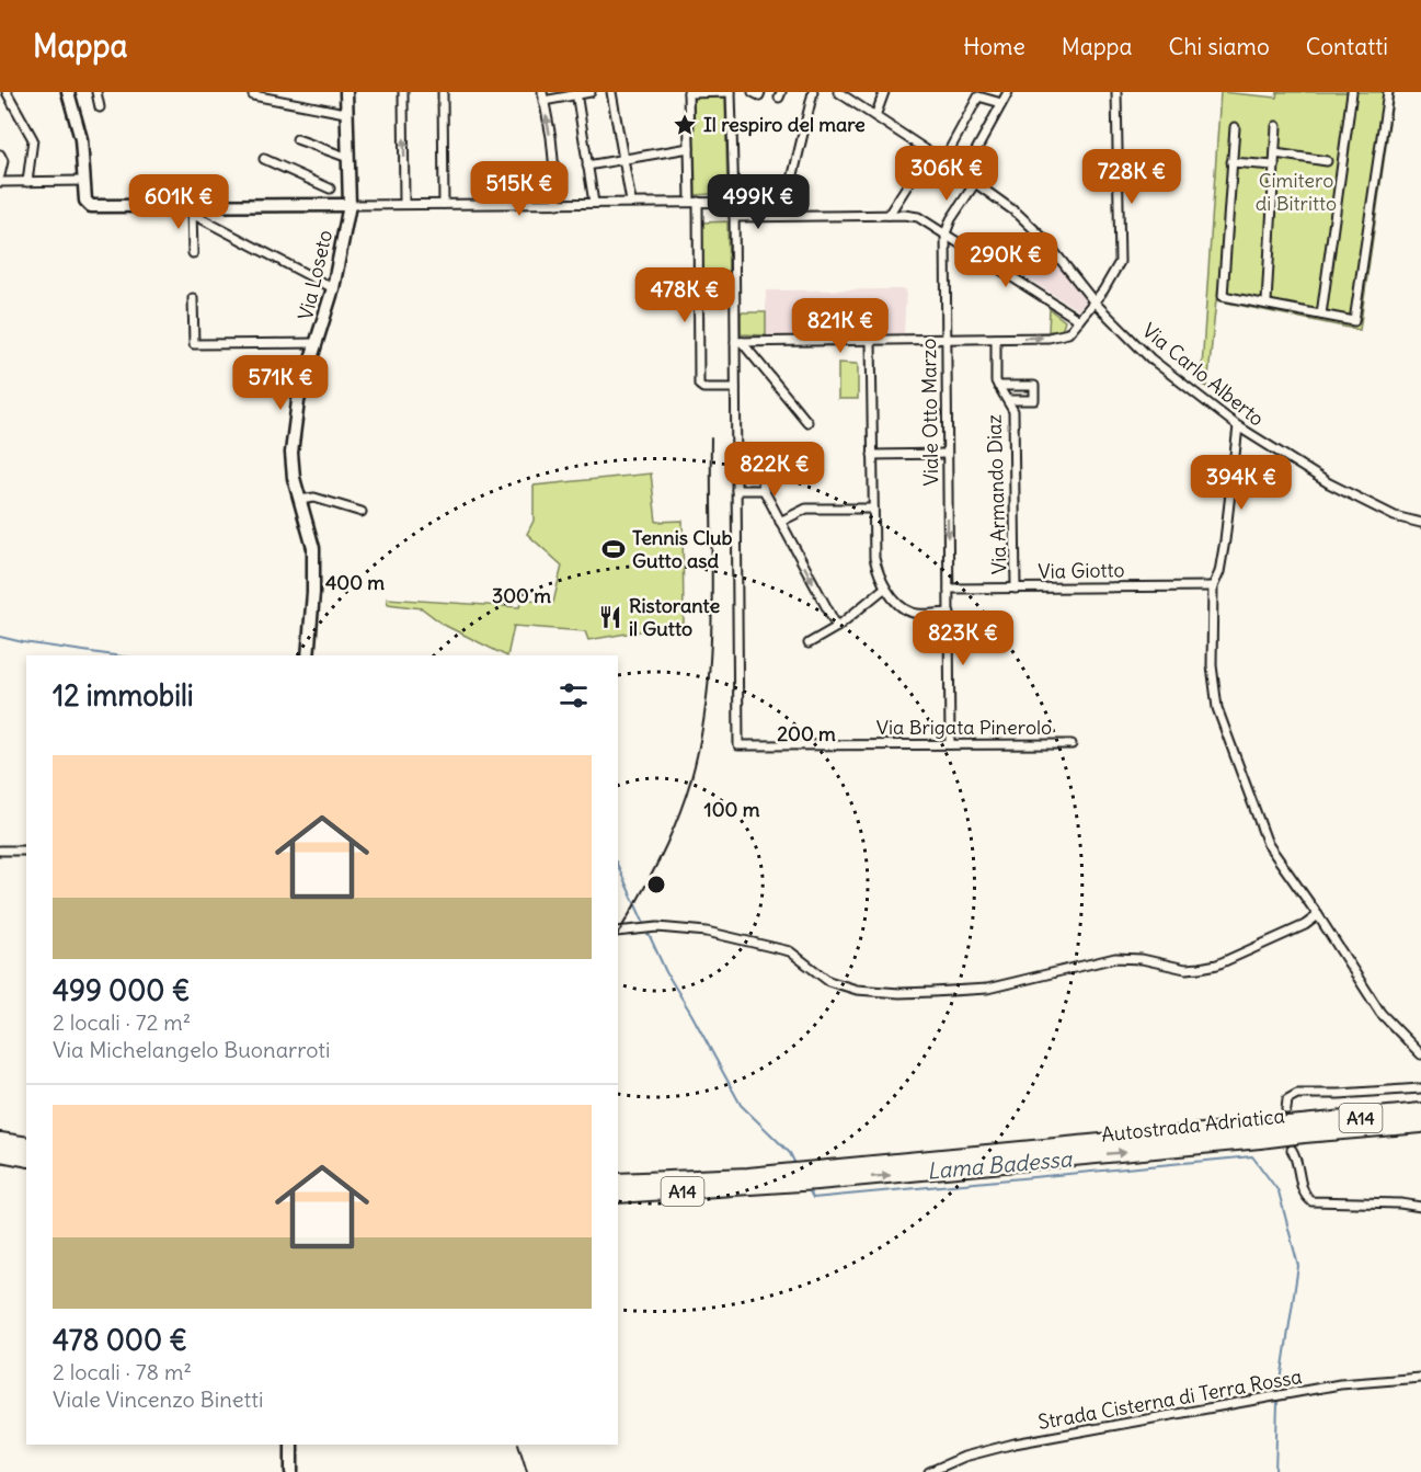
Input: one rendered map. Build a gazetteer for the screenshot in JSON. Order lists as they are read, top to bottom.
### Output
{
  "streets": {
    "highway": ["A14", "Autostrada Adriatica"],
    "main road": ["Via Loseto"],
    "street": [
      "Via Carlo Alberto",
      "Viale Otto Marzo",
      "Via Armando Diaz",
      "Via Giotto",
      "Via Brigata Pinerolo",
      "Strada Cisterna di Terra Rossa"
    ]
  },
  "crossings": [
    ["Viale Otto Marzo", "Via Giotto"],
    ["Viale Otto Marzo", "Via Brigata Pinerolo"],
    ["Via Armando Diaz", "Via Giotto"]
  ],
  "water": ["Lama Badessa"],
  "parks": ["Cimitero di Bitritto"],
  "places": {
    "place": ["Il respiro del mare"],
    "sports": ["Tennis Club Gutto asd"],
    "restaurant": ["Ristorante il Gutto"]
  },
  "page": {
    "header": "Mappa",
    "nav": [
      "Home",
      "Mappa",
      "Chi siamo",
      "Contatti"
    ],
    "price": [
      "306K €",
      "728K €",
      "515K €",
      "601K €",
      "499K €",
      "290K €",
      "478K €",
      "821K €",
      "571K €",
      "822K €",
      "394K €",
      "823K €"
    ],
    "heading": "12 immobili",
    "list": [
      {
        "name": "499 000 €",
        "note": "2 locali · 72 m² · Via Michelangelo Buonarroti"
      },
      {
        "name": "478 000 €",
        "note": "2 locali · 78 m² · Viale Vincenzo Binetti"
      }
    ]
  },
  "rings": [
    "400 m",
    "300 m",
    "200 m",
    "100 m"
  ]
}
